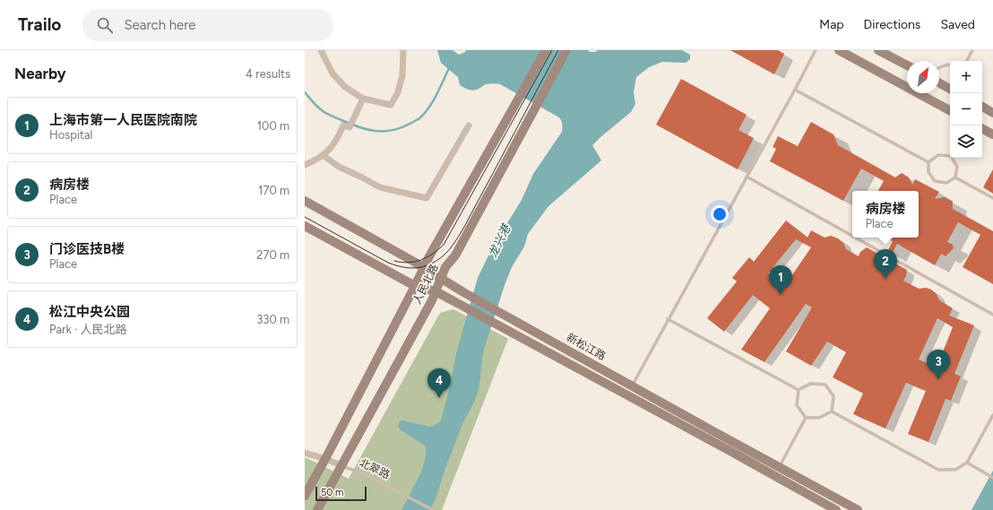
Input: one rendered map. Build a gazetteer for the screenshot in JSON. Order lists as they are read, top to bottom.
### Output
{
  "streets": {
    "main road": ["人民北路", "新松江路"],
    "street": ["北翠路"]
  },
  "crossings": [
    ["人民北路", "新松江路"],
    ["人民北路", "北翠路"]
  ],
  "water": ["龙兴港"],
  "scale_bar": "50 m",
  "north": "top right",
  "page": {
    "header": "Trailo",
    "search": "Search here",
    "nav": ["Map", "Directions", "Saved"],
    "heading": ["Nearby", "4 results"],
    "map_buttons": ["+", "−"],
    "list": [
      {
        "mark": "1",
        "name": "上海市第一人民医院南院",
        "note": "Hospital",
        "value": "100 m"
      },
      {
        "mark": "2",
        "name": "病房楼",
        "note": "Place",
        "value": "170 m"
      },
      {
        "mark": "3",
        "name": "门诊医技B楼",
        "note": "Place",
        "value": "270 m"
      },
      {
        "mark": "4",
        "name": "松江中央公园",
        "note": "Park · 人民北路",
        "value": "330 m"
      }
    ],
    "popup": ["病房楼", "Place"],
    "pins": [
      "2",
      "1",
      "3",
      "4"
    ],
    "scale": "50 m"
  }
}
